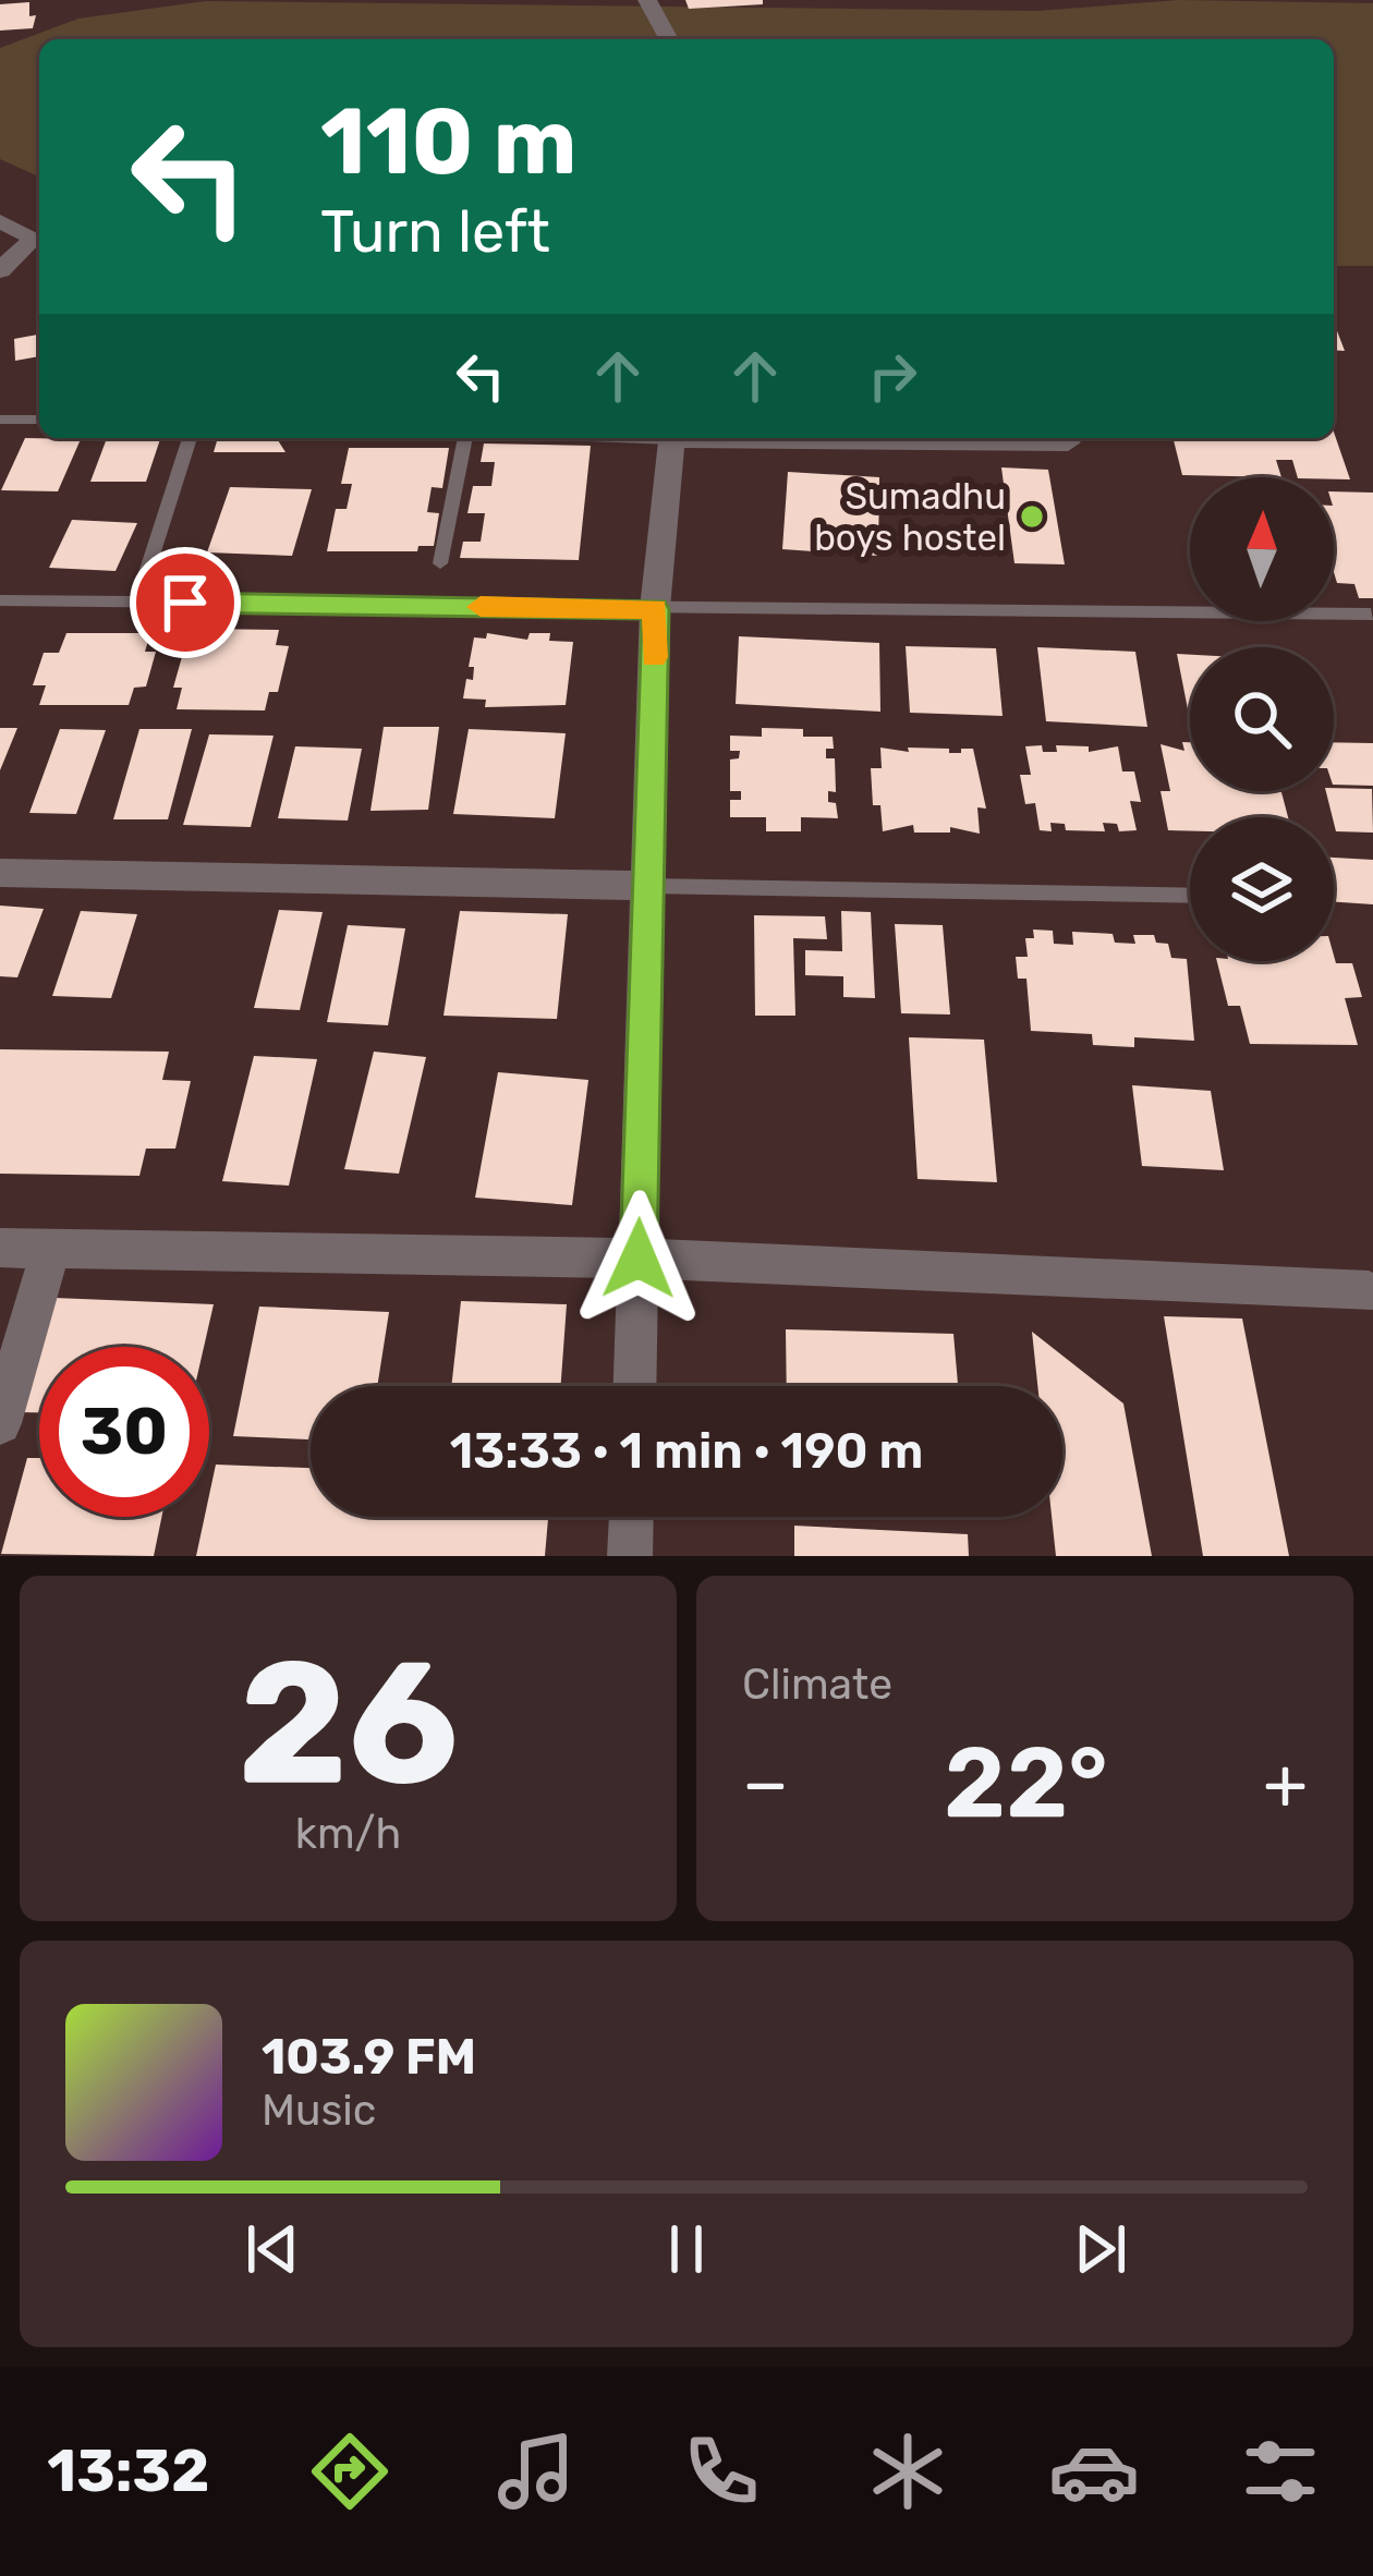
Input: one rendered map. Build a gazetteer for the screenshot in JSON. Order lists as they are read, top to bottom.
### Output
{
  "places": ["Sumadhu boys hostel"],
  "north": "top",
  "page": {
    "turn": ["110 m", "Turn left"],
    "limit": "30",
    "trip": "13:33 · 1 min · 190 m",
    "tile": [
      ["26", "km/h"],
      "Climate"
    ],
    "heat": ["−", "22°", "+"],
    "song": ["103.9 FM", "Music"],
    "tabs": "13:32"
  }
}
